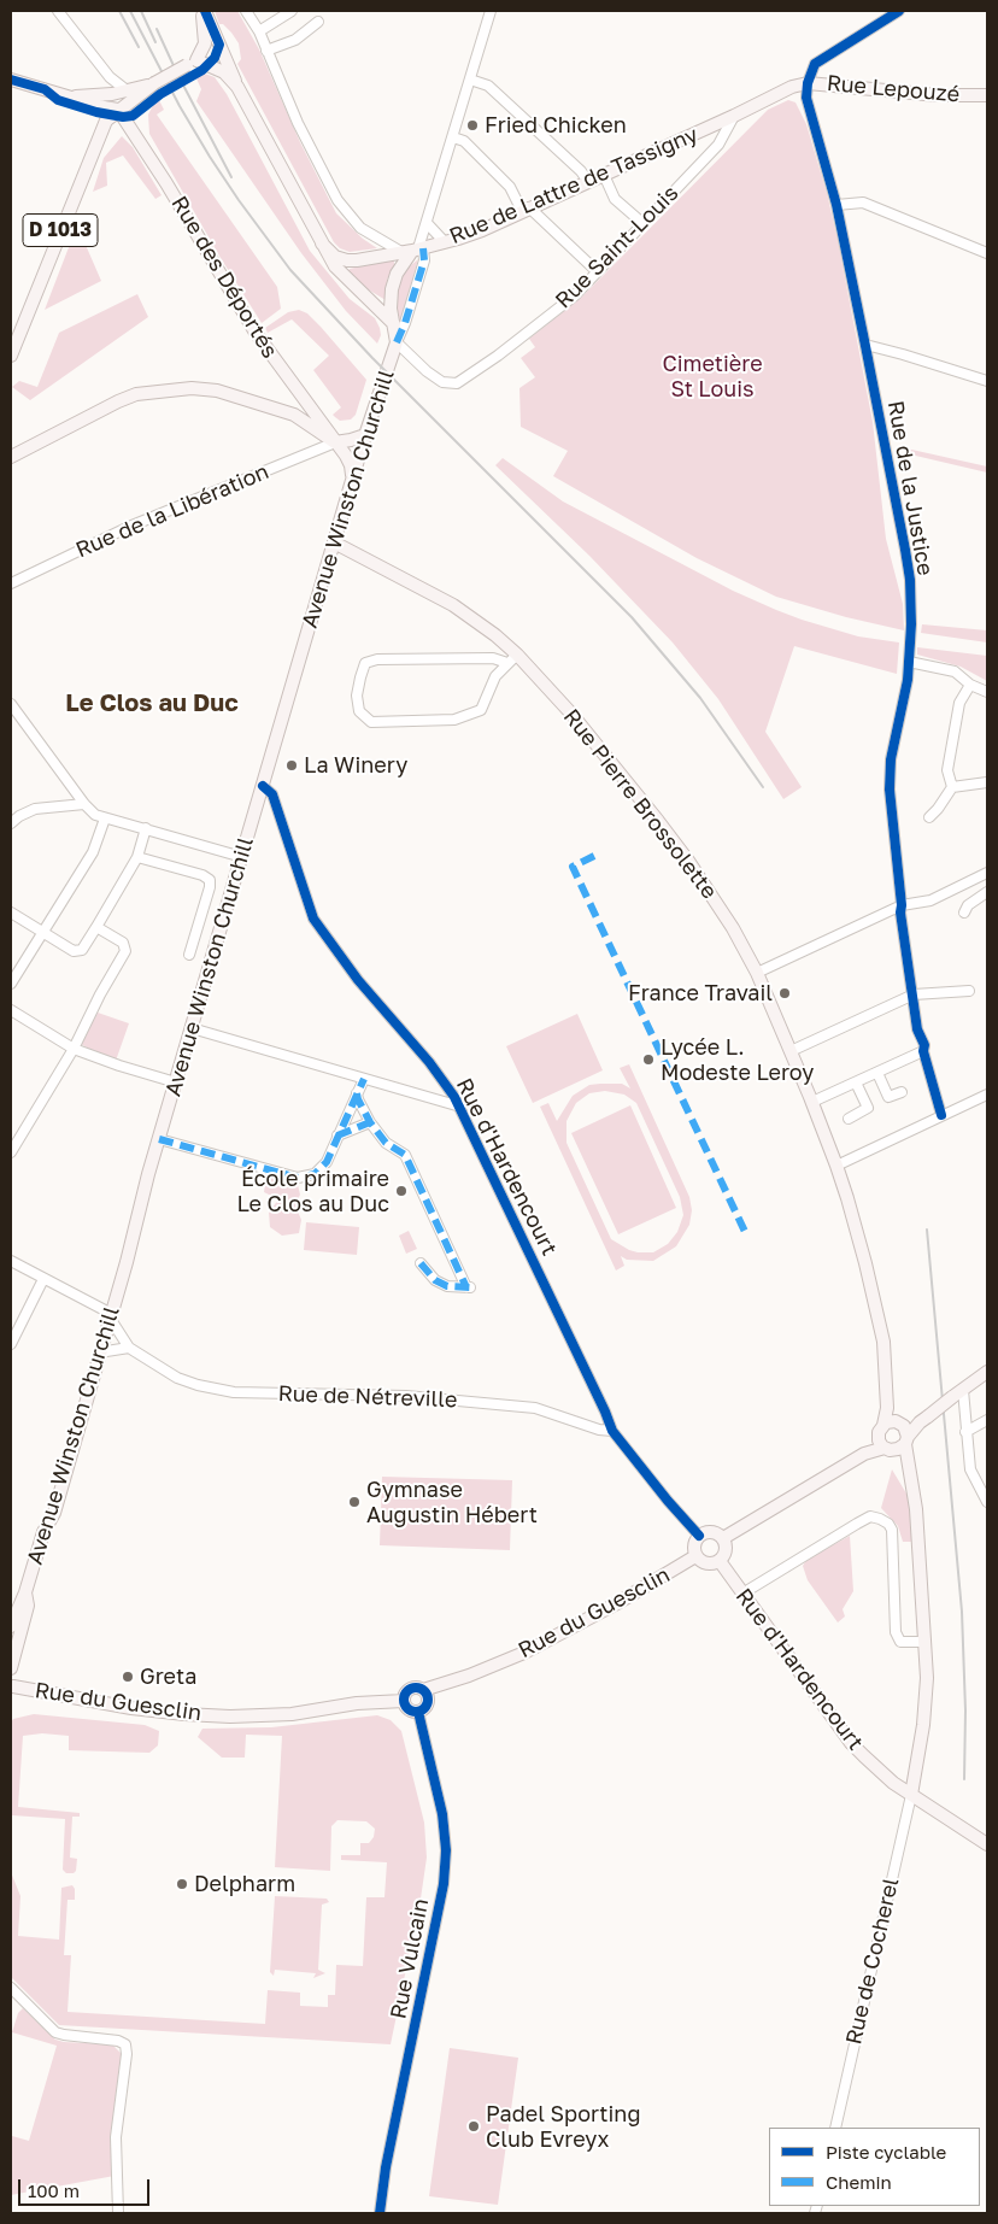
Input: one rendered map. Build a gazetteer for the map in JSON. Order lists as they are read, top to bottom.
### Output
{
  "streets": {
    "main road": [
      "Rue Lepouzé",
      "Rue de Lattre de Tassigny",
      "D 1013",
      "Rue des Déportés",
      "Avenue Winston Churchill",
      "Rue Pierre Brossolette",
      "Rue d'Hardencourt",
      "Rue du Guesclin"
    ],
    "street": [
      "Rue Saint-Louis",
      "Rue de la Justice",
      "Rue de la Libération",
      "Rue de Nétreville",
      "Rue Vulcain",
      "Rue de Cocherel"
    ]
  },
  "crossings": [
    ["Rue Lepouzé", "Rue de Lattre de Tassigny"],
    ["Rue Lepouzé", "Rue Saint-Louis"],
    ["Rue Lepouzé", "Rue de la Justice"],
    ["Rue de Lattre de Tassigny", "Rue Saint-Louis"],
    ["Rue Saint-Louis", "Avenue Winston Churchill"],
    ["Rue des Déportés", "Avenue Winston Churchill"],
    ["Rue des Déportés", "Rue de la Libération"],
    ["Avenue Winston Churchill", "Rue Pierre Brossolette"],
    ["Avenue Winston Churchill", "Rue d'Hardencourt"],
    ["Avenue Winston Churchill", "Rue de Nétreville"],
    ["Rue d'Hardencourt", "Rue de Nétreville"],
    ["Rue d'Hardencourt", "Rue du Guesclin"],
    ["Rue d'Hardencourt", "Rue de Cocherel"],
    ["Rue du Guesclin", "Rue Vulcain"]
  ],
  "districts": ["Le Clos au Duc"],
  "parks": ["Cimetière St Louis"],
  "places": [
    "Fried Chicken",
    "La Winery",
    "France Travail",
    "Lycée L. Modeste Leroy",
    "École primaire Le Clos au Duc",
    "Gymnase Augustin Hébert",
    "Greta",
    "Delpharm",
    "Padel Sporting Club Evreyx"
  ],
  "legend": ["Piste cyclable", "Chemin"],
  "scale_bar": "100 m"
}
